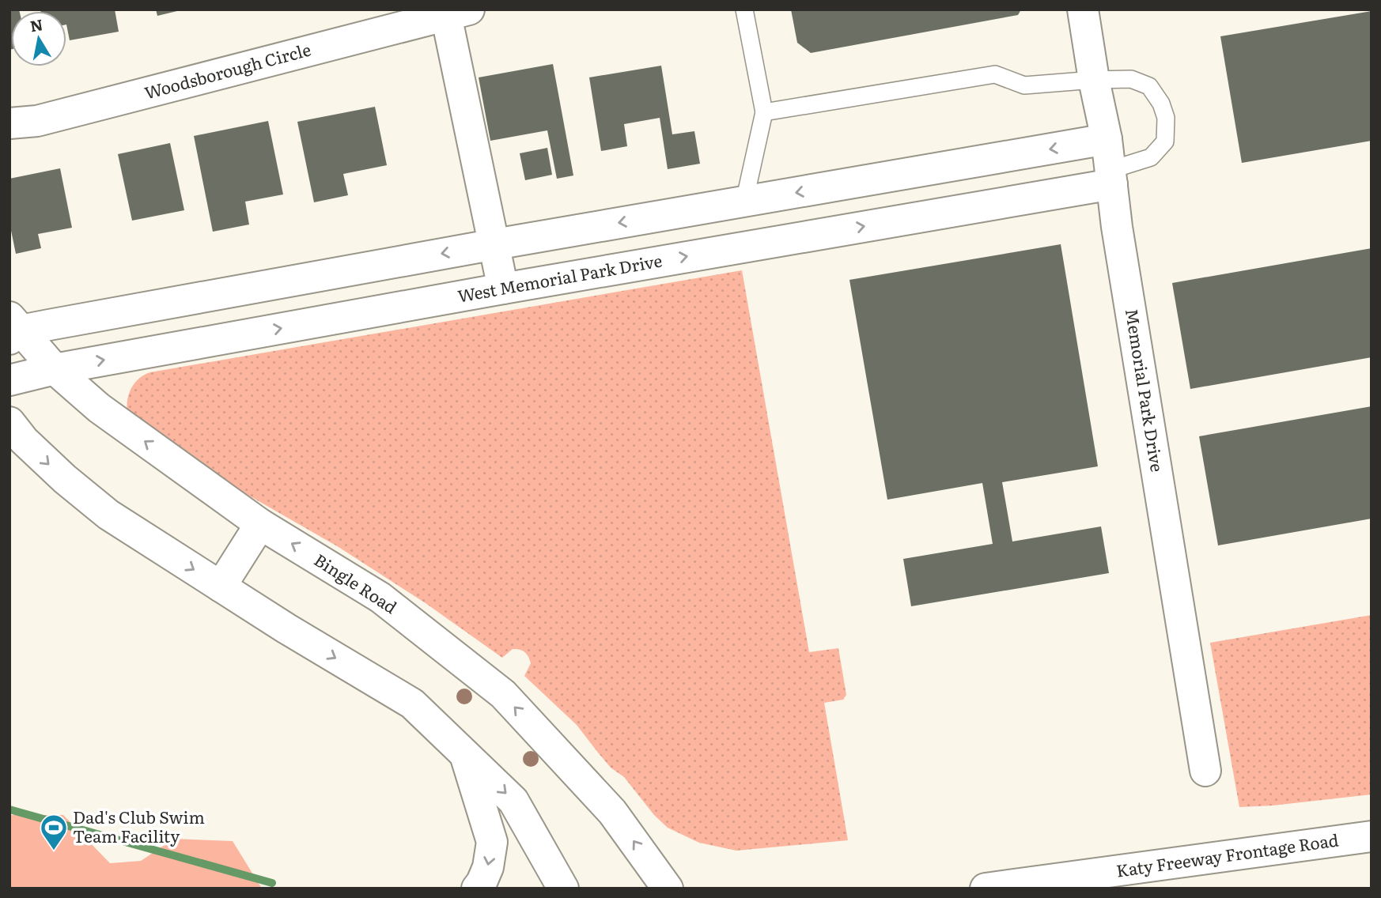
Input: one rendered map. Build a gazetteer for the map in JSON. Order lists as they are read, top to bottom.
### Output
{
  "streets": {
    "street": [
      "Woodsborough Circle",
      "West Memorial Park Drive",
      "Memorial Park Drive",
      "Bingle Road",
      "Katy Freeway Frontage Road"
    ]
  },
  "crossings": [
    ["Woodsborough Circle", "West Memorial Park Drive"],
    ["West Memorial Park Drive", "Memorial Park Drive"],
    ["West Memorial Park Drive", "Bingle Road"]
  ],
  "places": {
    "sports": ["Dad's Club Swim Team Facility"]
  },
  "north": "top"
}
